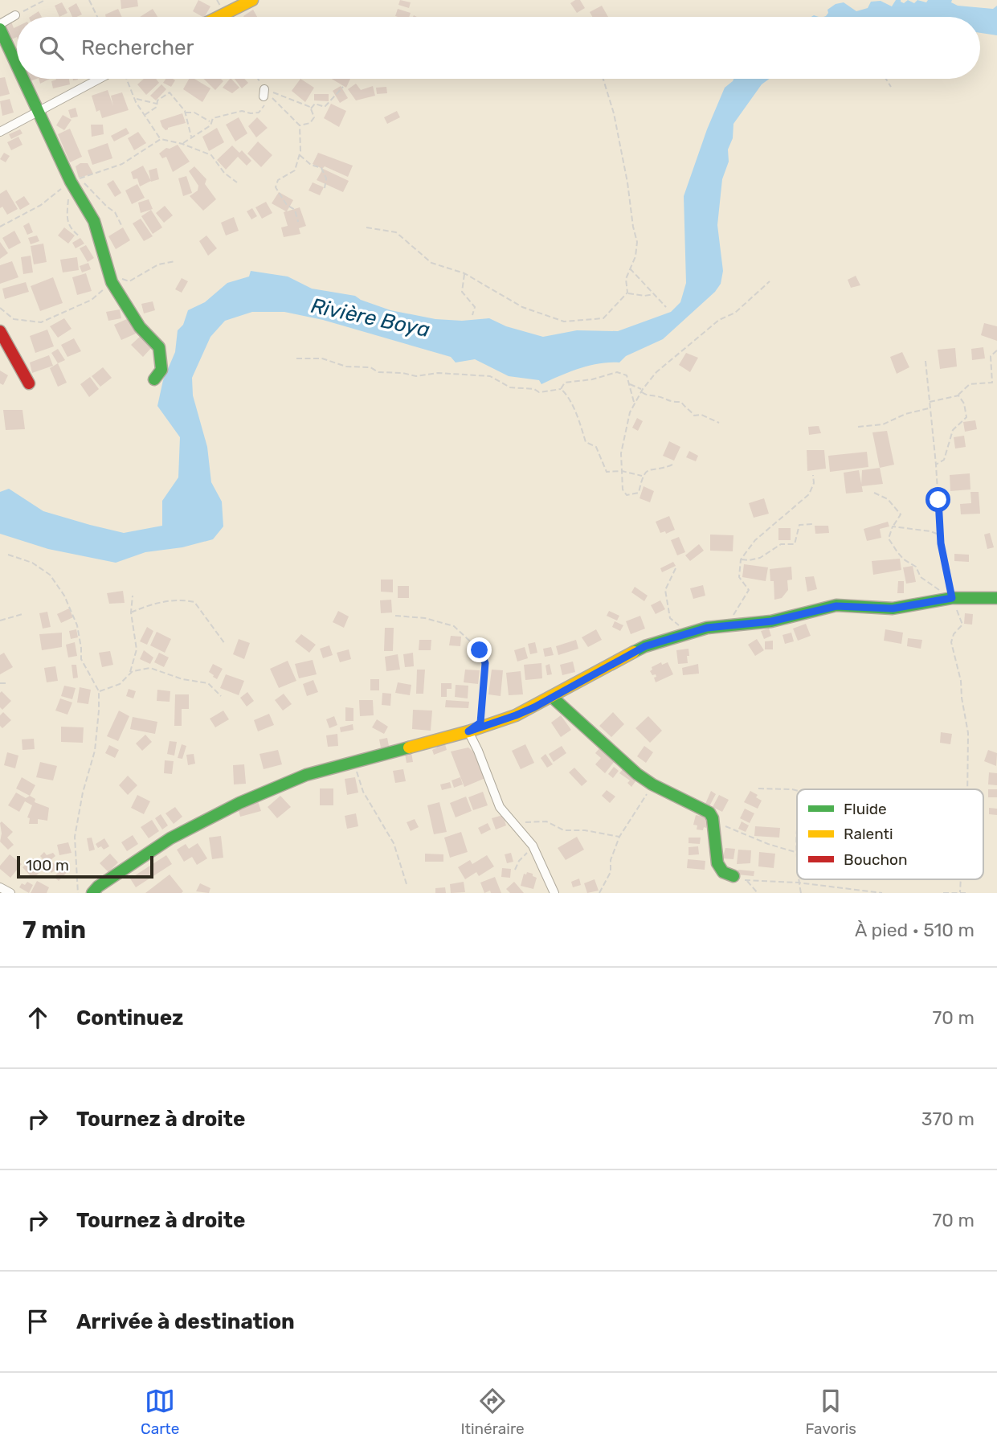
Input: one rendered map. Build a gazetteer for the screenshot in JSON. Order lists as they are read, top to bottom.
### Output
{
  "water": ["Rivière Boya"],
  "legend": ["Fluide", "Ralenti", "Bouchon"],
  "scale_bar": "100 m",
  "page": {
    "search": "Rechercher",
    "scale": "100 m",
    "heading": ["7 min", "À pied · 510 m"],
    "list": [
      ["Continuez", "70 m"],
      ["Tournez à droite", "370 m"],
      ["Tournez à droite", "70 m"],
      "Arrivée à destination"
    ],
    "nav": ["Carte", "Itinéraire", "Favoris"]
  }
}
